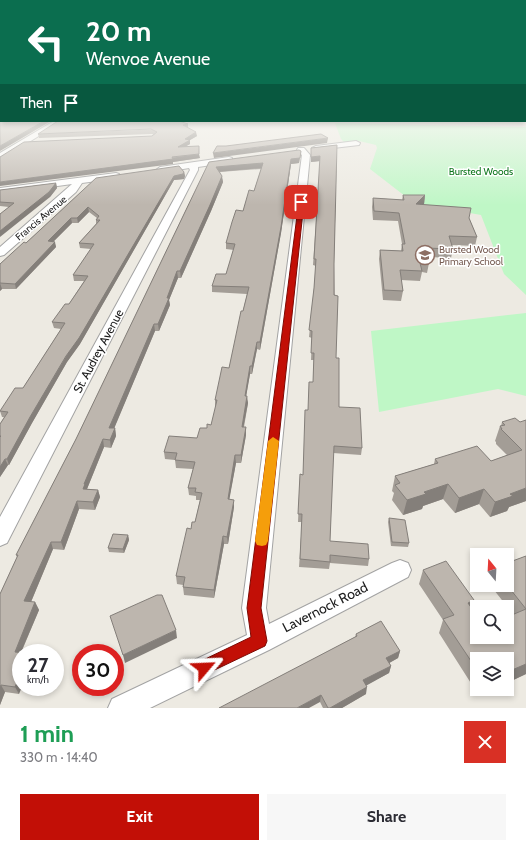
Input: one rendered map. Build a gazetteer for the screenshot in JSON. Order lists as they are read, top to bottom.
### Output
{
  "streets": {
    "street": ["Francis Avenue", "St. Audrey Avenue", "Lavernock Road"]
  },
  "parks": ["Bursted Woods"],
  "places": {
    "school or university": ["Bursted Wood Primary School"]
  },
  "north": "top",
  "page": {
    "turn": ["20 m", "Wenvoe Avenue"],
    "then": "Then",
    "speed": "27 km/h",
    "limit": "30",
    "heading": ["1 min", "330 m · 14:40"],
    "buttons": ["Exit", "Share"]
  }
}
